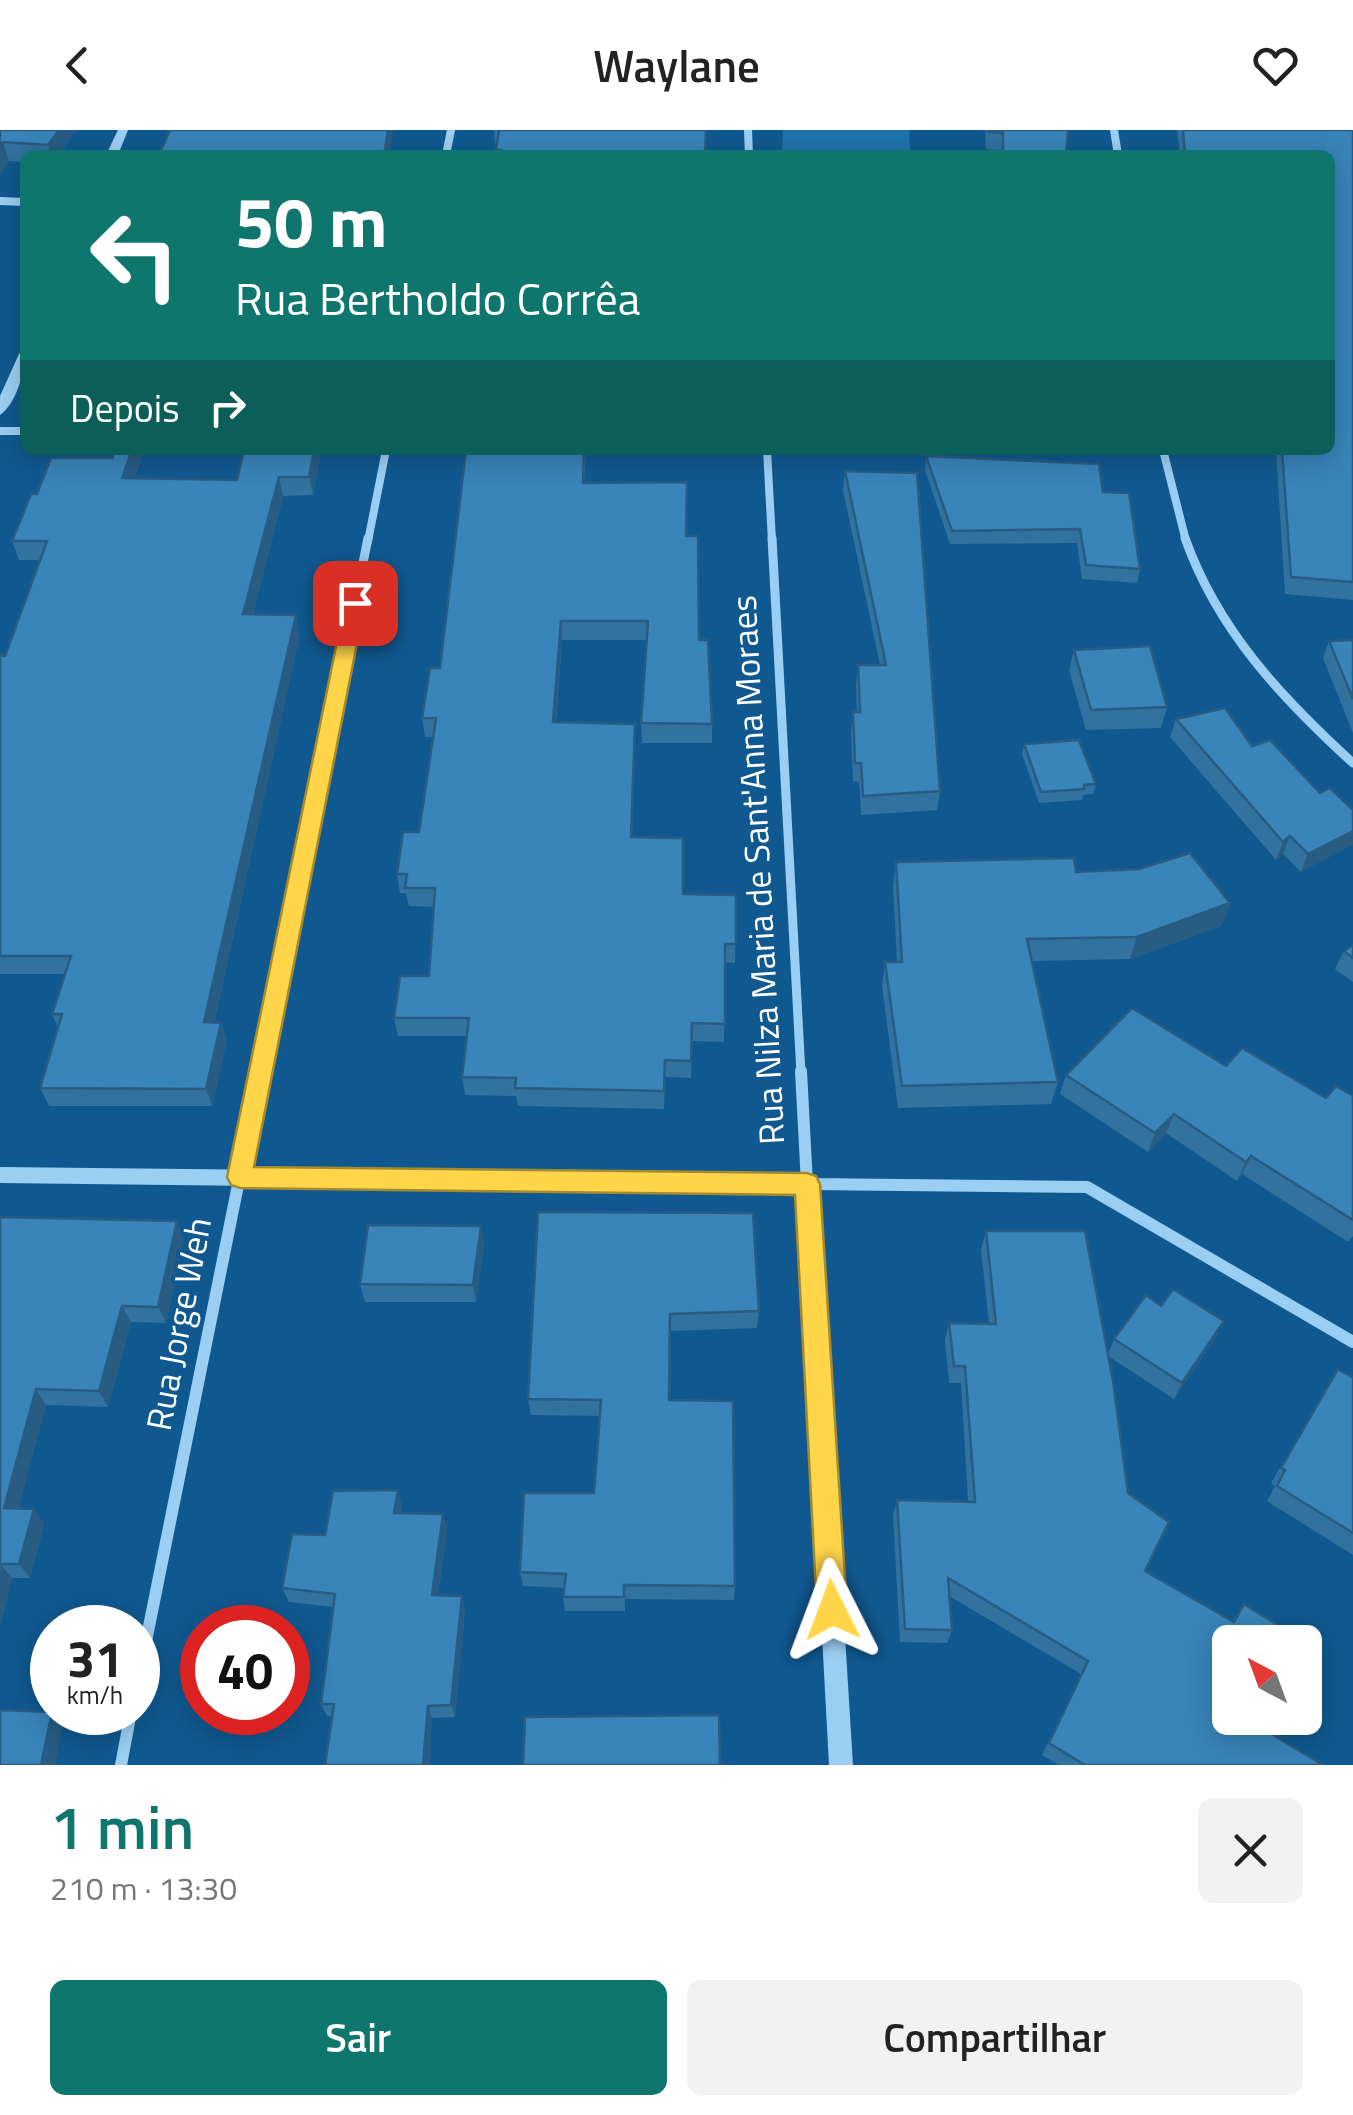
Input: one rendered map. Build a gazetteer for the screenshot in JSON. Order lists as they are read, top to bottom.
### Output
{
  "streets": {
    "street": ["Rua Nilza Maria de Sant'Anna Moraes", "Rua Jorge Weh"]
  },
  "north": "top left",
  "page": {
    "header": "Waylane",
    "turn": ["50 m", "Rua Bertholdo Corrêa"],
    "then": "Depois",
    "speed": "31 km/h",
    "limit": "40",
    "heading": ["1 min", "210 m · 13:30"],
    "buttons": ["Sair", "Compartilhar"]
  }
}
